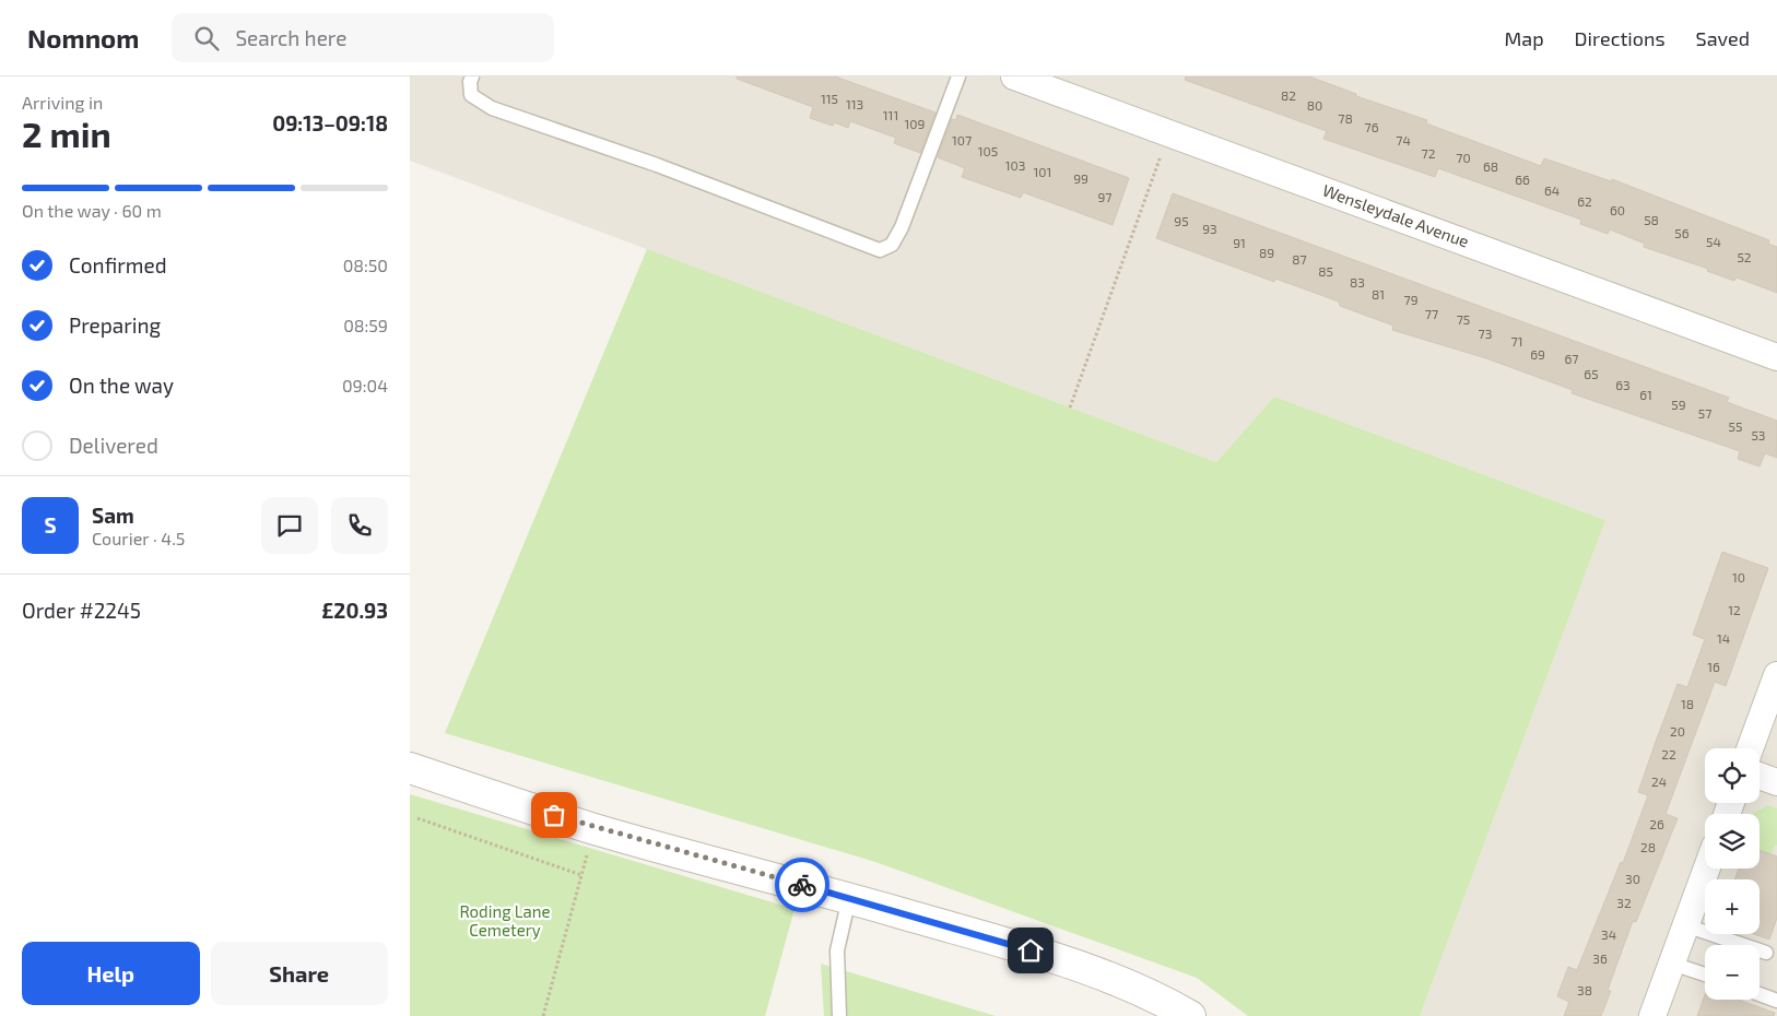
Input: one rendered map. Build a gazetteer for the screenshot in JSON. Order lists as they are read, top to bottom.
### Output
{
  "streets": {
    "street": ["Wensleydale Avenue"]
  },
  "parks": ["Roding Lane Cemetery"],
  "house_numbers": [
    "82",
    "115",
    "113",
    "80",
    "111",
    "78",
    "109",
    "76",
    "107",
    "74",
    "105",
    "72",
    "70",
    "103",
    "68",
    "101",
    "99",
    "66",
    "64",
    "97",
    "62",
    "60",
    "58",
    "95",
    "93",
    "56",
    "54",
    "91",
    "89",
    "52",
    "87",
    "85",
    "83",
    "81",
    "79",
    "77",
    "75",
    "73",
    "71",
    "69",
    "67",
    "65",
    "63",
    "61",
    "59",
    "57",
    "55",
    "53",
    "10",
    "12",
    "14",
    "16",
    "18",
    "20",
    "22",
    "24",
    "26",
    "28",
    "30",
    "32",
    "34",
    "36",
    "38"
  ],
  "page": {
    "header": "Nomnom",
    "search": "Search here",
    "nav": ["Map", "Directions", "Saved"],
    "heading": ["2 min", "Arriving in", "09:13–09:18"],
    "panel": [
      "Sam",
      "Courier · 4.5",
      "Order #2245",
      "£20.93"
    ],
    "bar": "On the way · 60 m",
    "list": [
      ["Confirmed", "08:50"],
      ["Preparing", "08:59"],
      ["On the way", "09:04"],
      "Delivered"
    ],
    "round": "S",
    "map_buttons": ["+", "−"],
    "buttons": ["Help", "Share"]
  }
}
